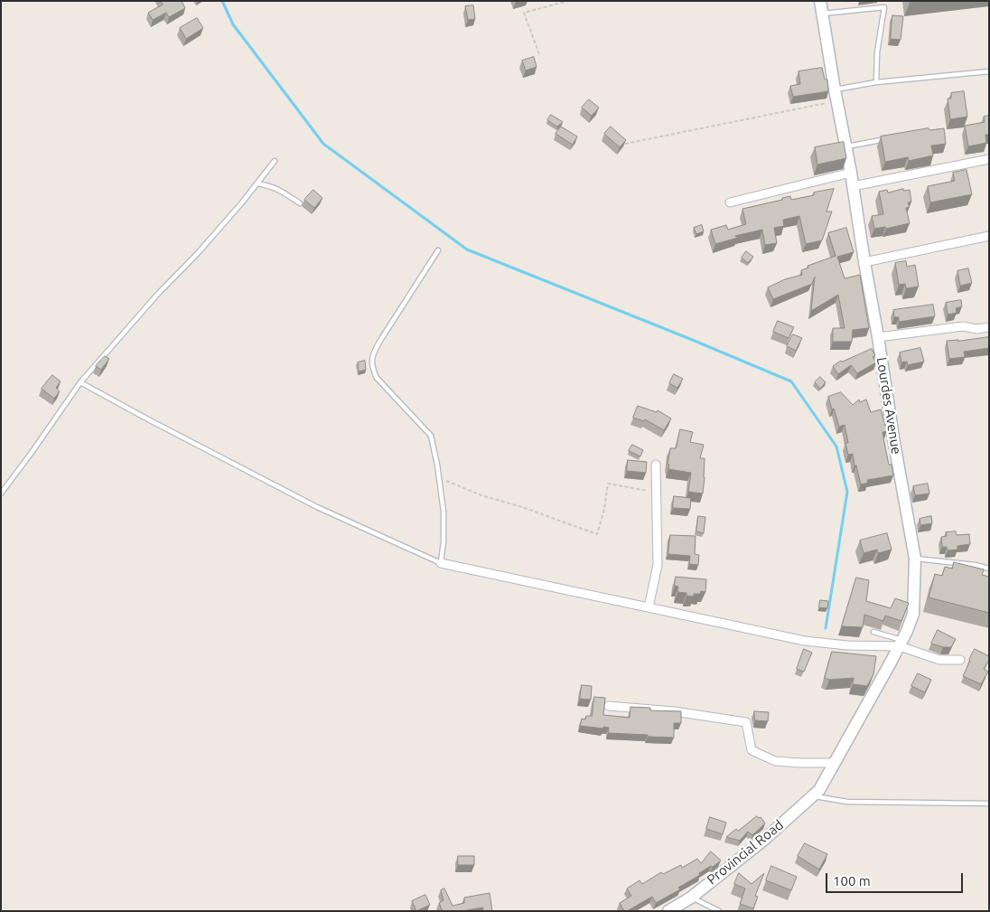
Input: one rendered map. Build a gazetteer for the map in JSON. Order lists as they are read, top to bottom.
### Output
{
  "streets": {
    "main road": ["Lourdes Avenue", "Provincial Road"]
  },
  "crossings": [
    ["Lourdes Avenue", "Provincial Road"]
  ],
  "scale_bar": "100 m"
}
